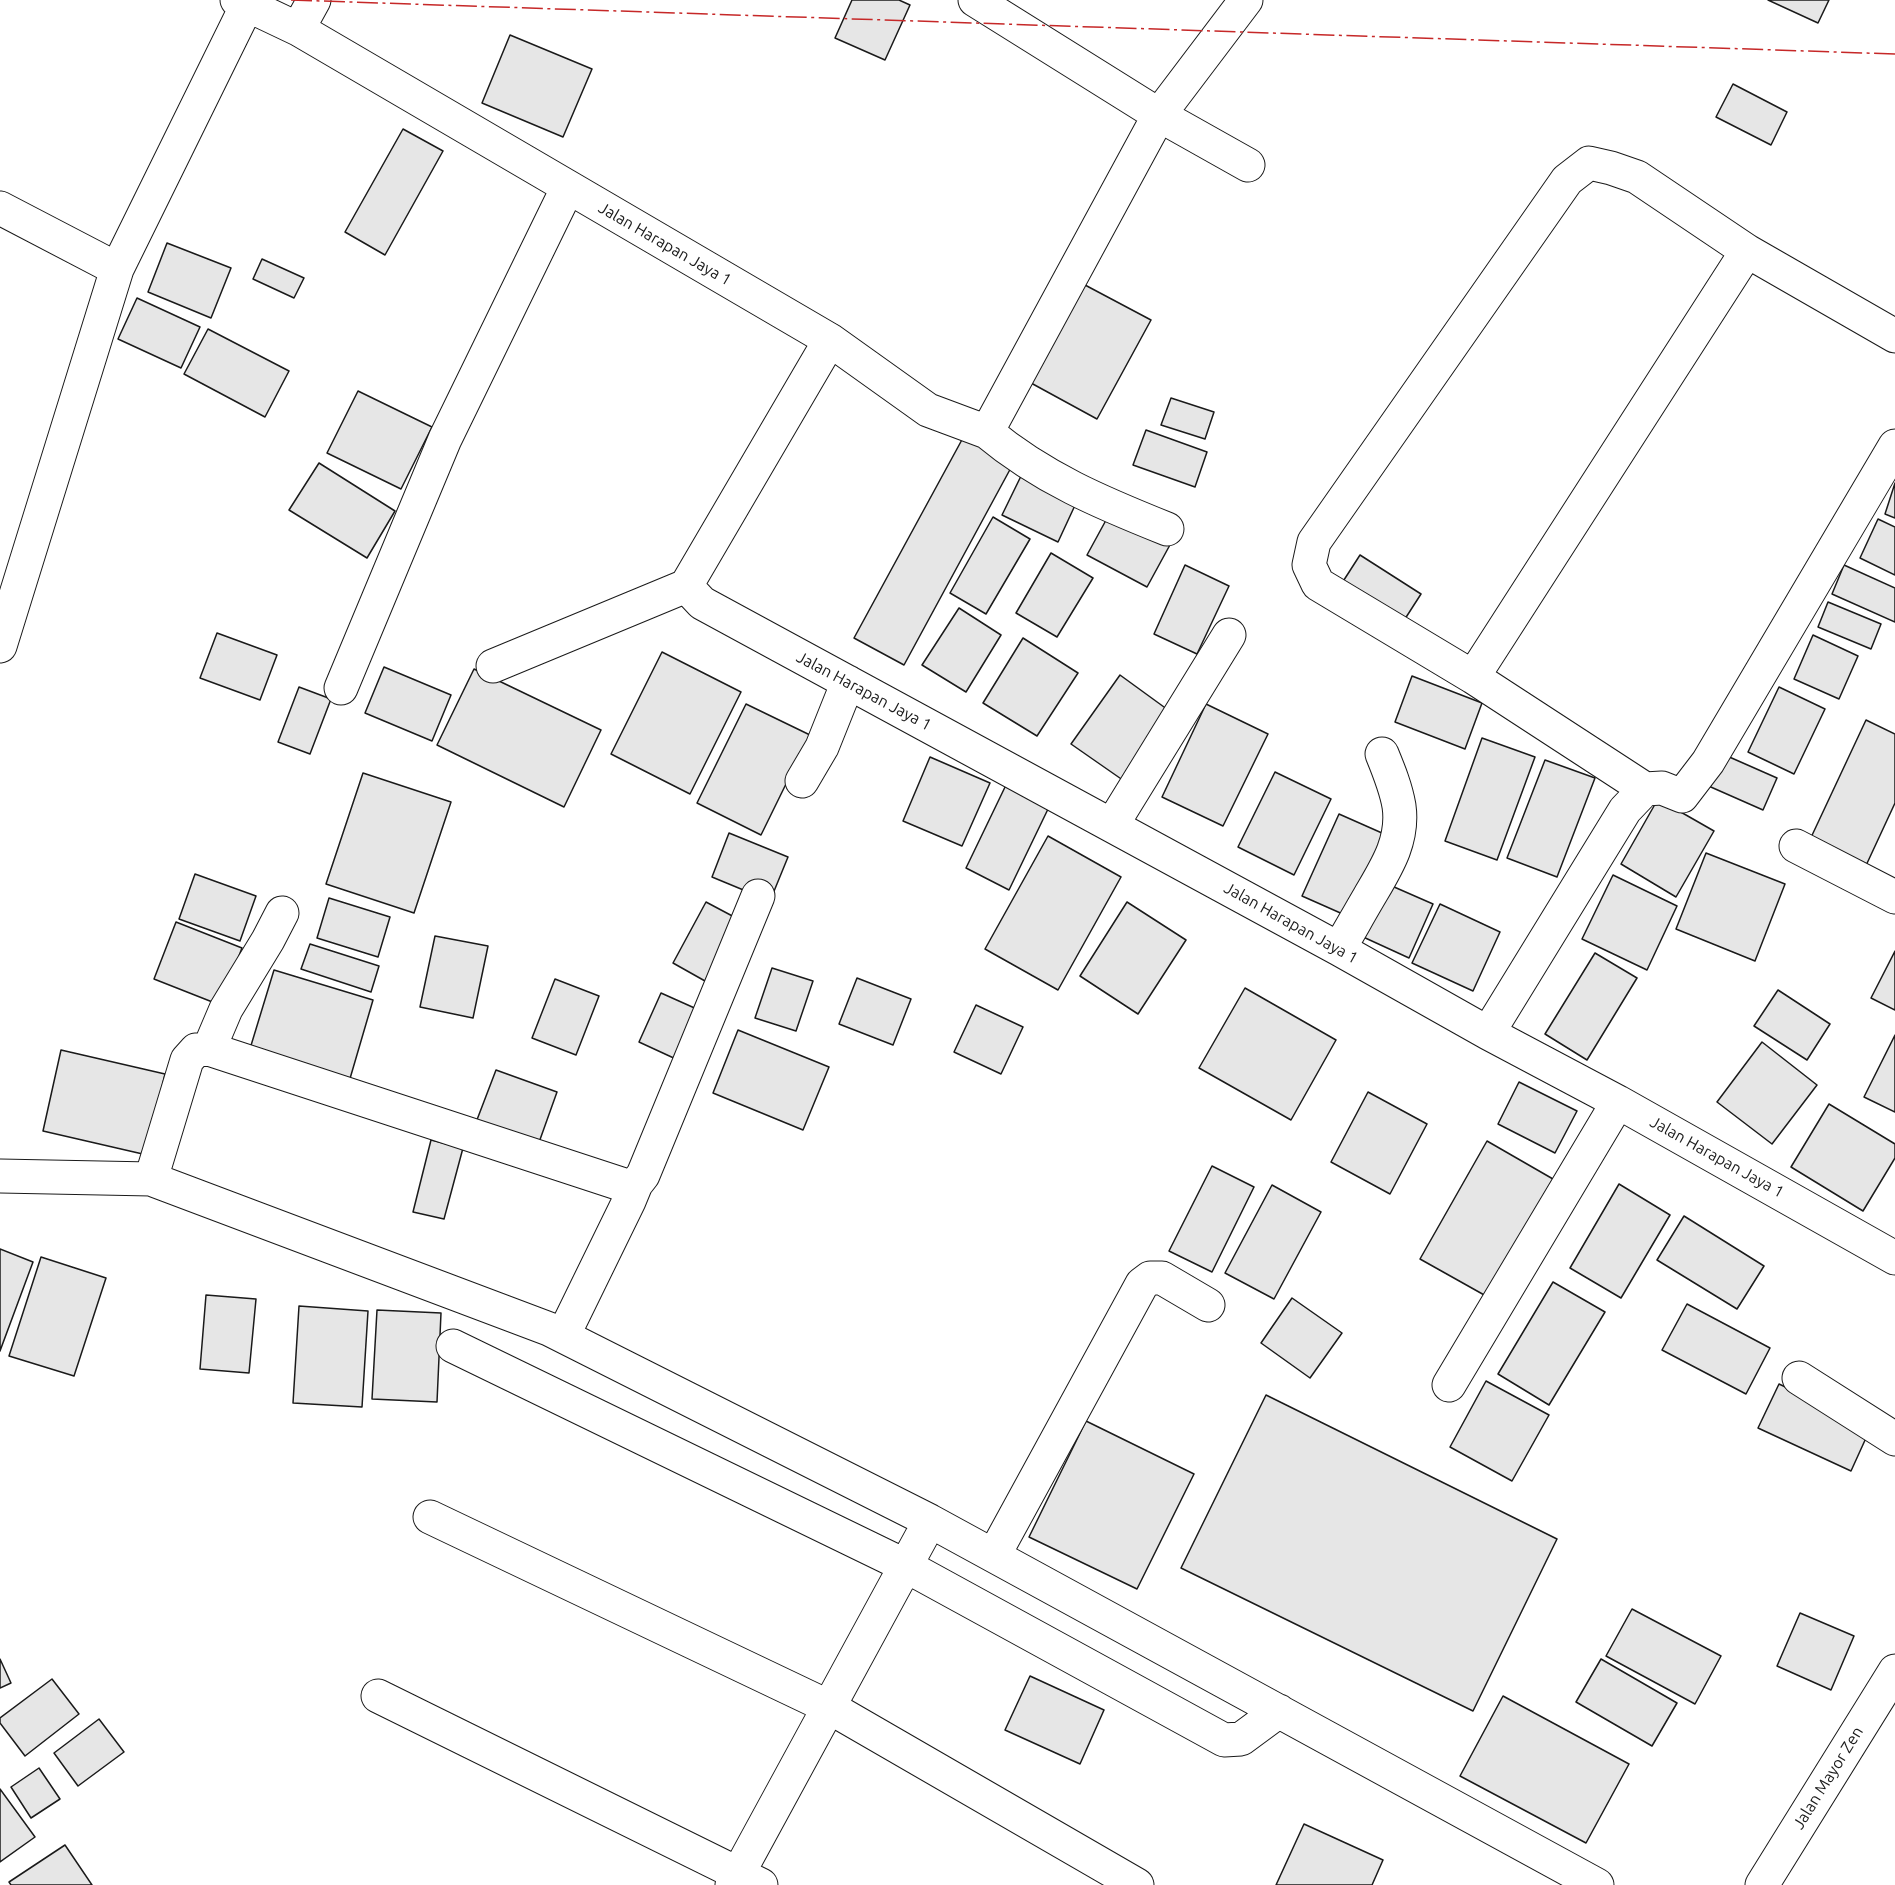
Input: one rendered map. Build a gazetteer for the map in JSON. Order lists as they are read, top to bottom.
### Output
{
  "streets": {
    "street": ["Jalan Harapan Jaya 1", "Jalan Mayor Zen"]
  }
}
